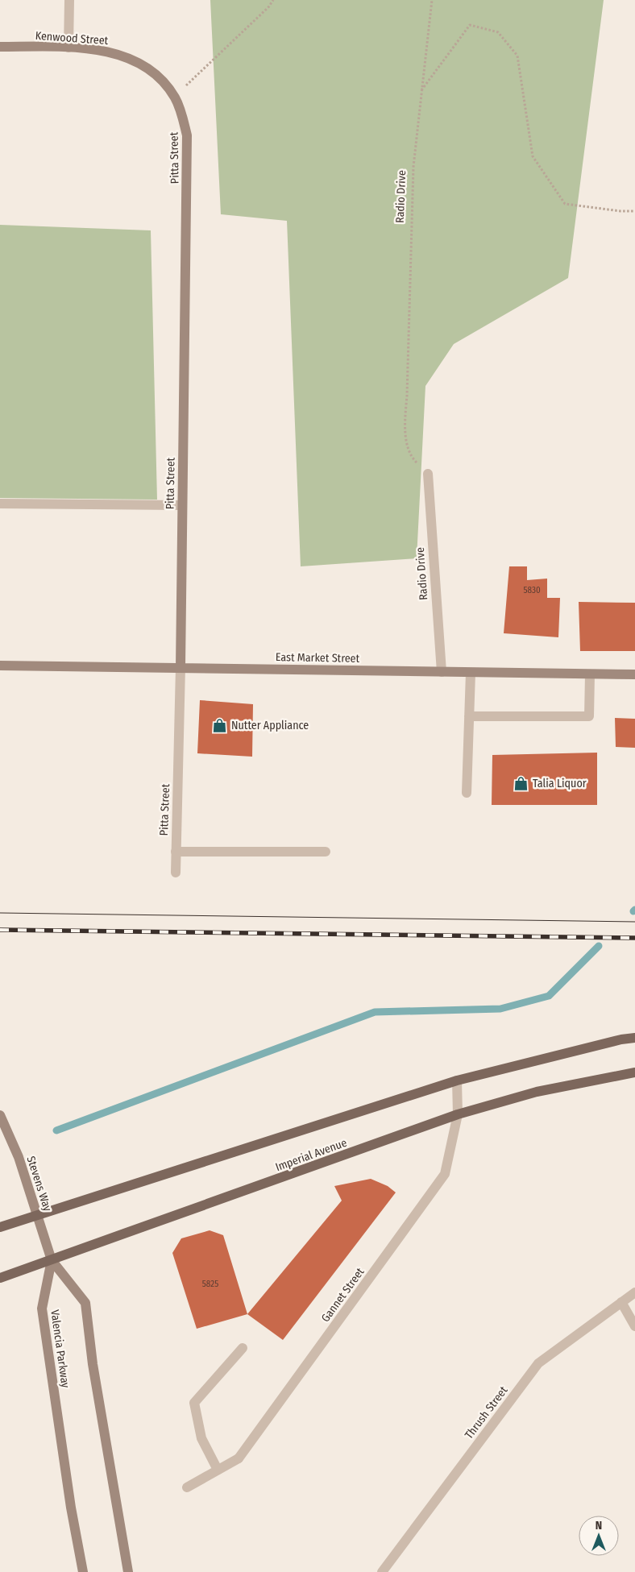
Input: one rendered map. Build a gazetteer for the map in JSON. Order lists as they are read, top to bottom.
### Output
{
  "streets": {
    "main road": [
      "Kenwood Street",
      "Pitta Street",
      "East Market Street",
      "Imperial Avenue",
      "Stevens Way",
      "Valencia Parkway"
    ],
    "street": ["Radio Drive", "Gannet Street", "Thrush Street"]
  },
  "crossings": [
    ["Kenwood Street", "Pitta Street"],
    ["Pitta Street", "East Market Street"],
    ["Radio Drive", "East Market Street"],
    ["Imperial Avenue", "Stevens Way"],
    ["Imperial Avenue", "Gannet Street"],
    ["Imperial Avenue", "Valencia Parkway"],
    ["Stevens Way", "Valencia Parkway"]
  ],
  "places": {
    "shop": ["Nutter Appliance", "Talia Liquor"]
  },
  "house_numbers": ["5830", "5825"],
  "north": "top"
}
